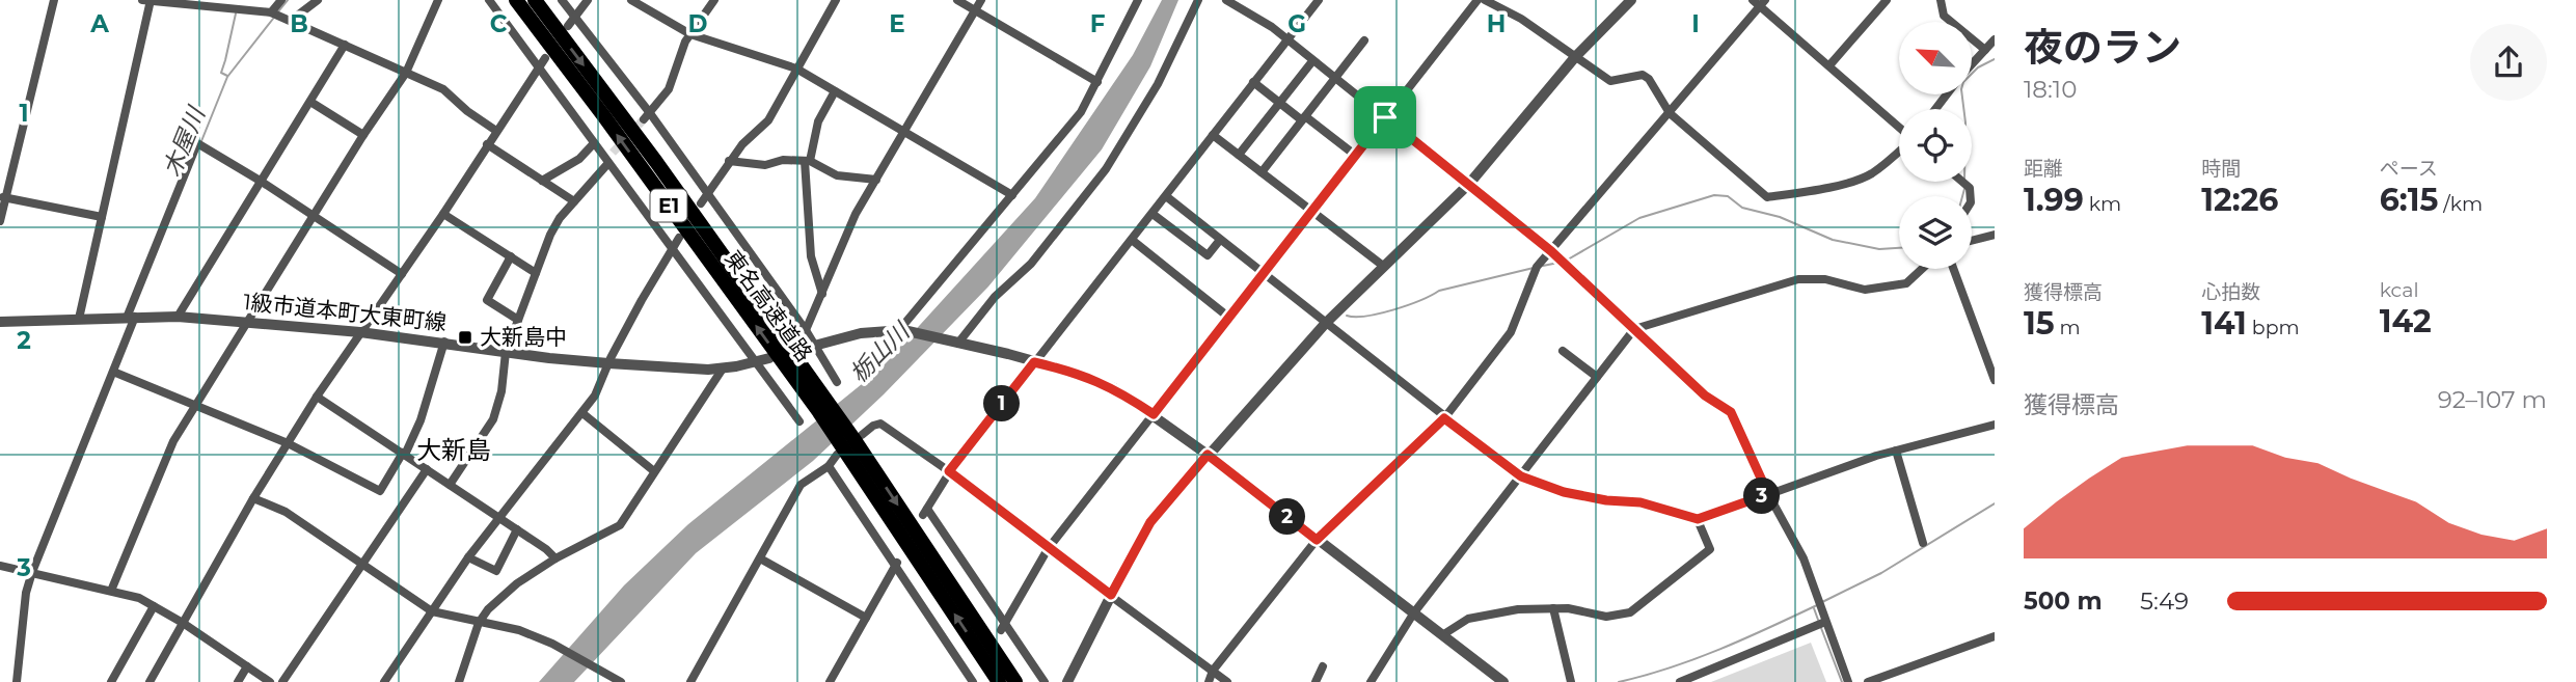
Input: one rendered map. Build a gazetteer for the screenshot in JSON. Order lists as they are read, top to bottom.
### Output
{
  "streets": {
    "highway": ["E1", "東名高速道路"],
    "street": ["1級市道本町大東町線"]
  },
  "districts": ["大新島"],
  "water": ["木屋川", "栃山川"],
  "places": {
    "transit": ["大新島中"]
  },
  "north": "top left",
  "page": {
    "heading": ["夜のラン", "18:10"],
    "stats": [
      ["距離", "1.99 km"],
      ["時間", "12:26"],
      ["ペース", "6:15 /km"],
      ["獲得標高", "15 m"],
      ["心拍数", "141 bpm"],
      ["kcal", "142"]
    ],
    "chart": ["獲得標高", "92–107 m"],
    "pins": ["1", "3", "2"],
    "list": [
      {
        "name": "500 m",
        "note": "5:49"
      }
    ]
  },
  "grid": {
    "columns": [
      "A",
      "B",
      "C",
      "D",
      "E",
      "F",
      "G",
      "H",
      "I"
    ],
    "rows": ["1", "2", "3"]
  }
}
